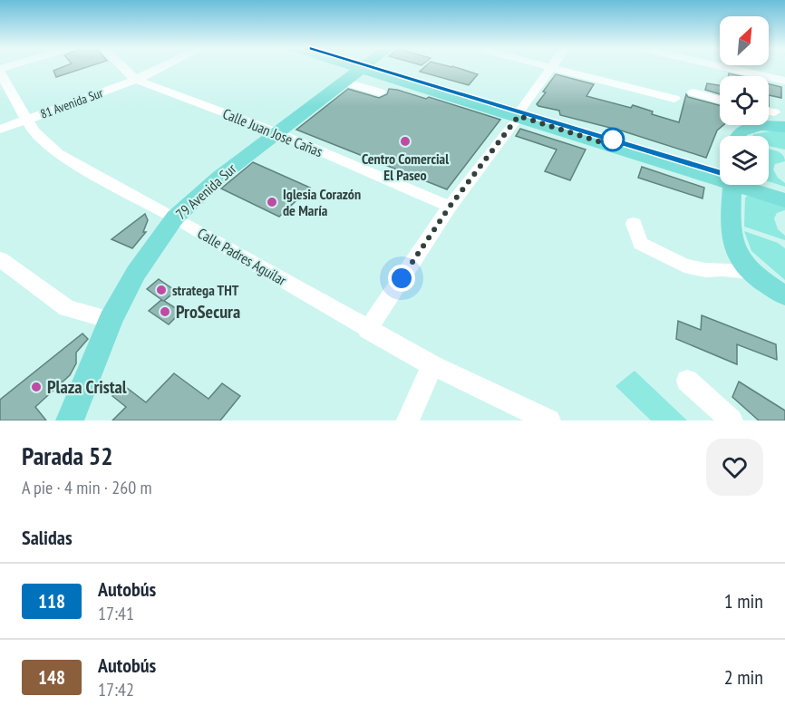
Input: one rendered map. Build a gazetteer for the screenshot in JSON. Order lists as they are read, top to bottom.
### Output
{
  "streets": {
    "main road": ["79 Avenida Sur"],
    "street": ["81 Avenida Sur", "Calle Juan Jose Cañas", "Calle Padres Aguilar"]
  },
  "crossings": [
    ["81 Avenida Sur", "Calle Juan Jose Cañas"],
    ["81 Avenida Sur", "Calle Padres Aguilar"],
    ["Calle Juan Jose Cañas", "79 Avenida Sur"],
    ["79 Avenida Sur", "Calle Padres Aguilar"]
  ],
  "places": [
    "Centro Comercial El Paseo",
    "Iglesia Corazón de María",
    "stratega THT",
    "ProSecura",
    "Plaza Cristal"
  ],
  "lines": ["bus line 118"],
  "north": "top right",
  "page": {
    "heading": [
      ["Parada 52", "A pie · 4 min · 260 m"],
      "Salidas"
    ],
    "list": [
      {
        "mark": "118",
        "name": "Autobús",
        "note": "17:41",
        "value": "1 min"
      },
      {
        "mark": "148",
        "name": "Autobús",
        "note": "17:42",
        "value": "2 min"
      }
    ]
  }
}
